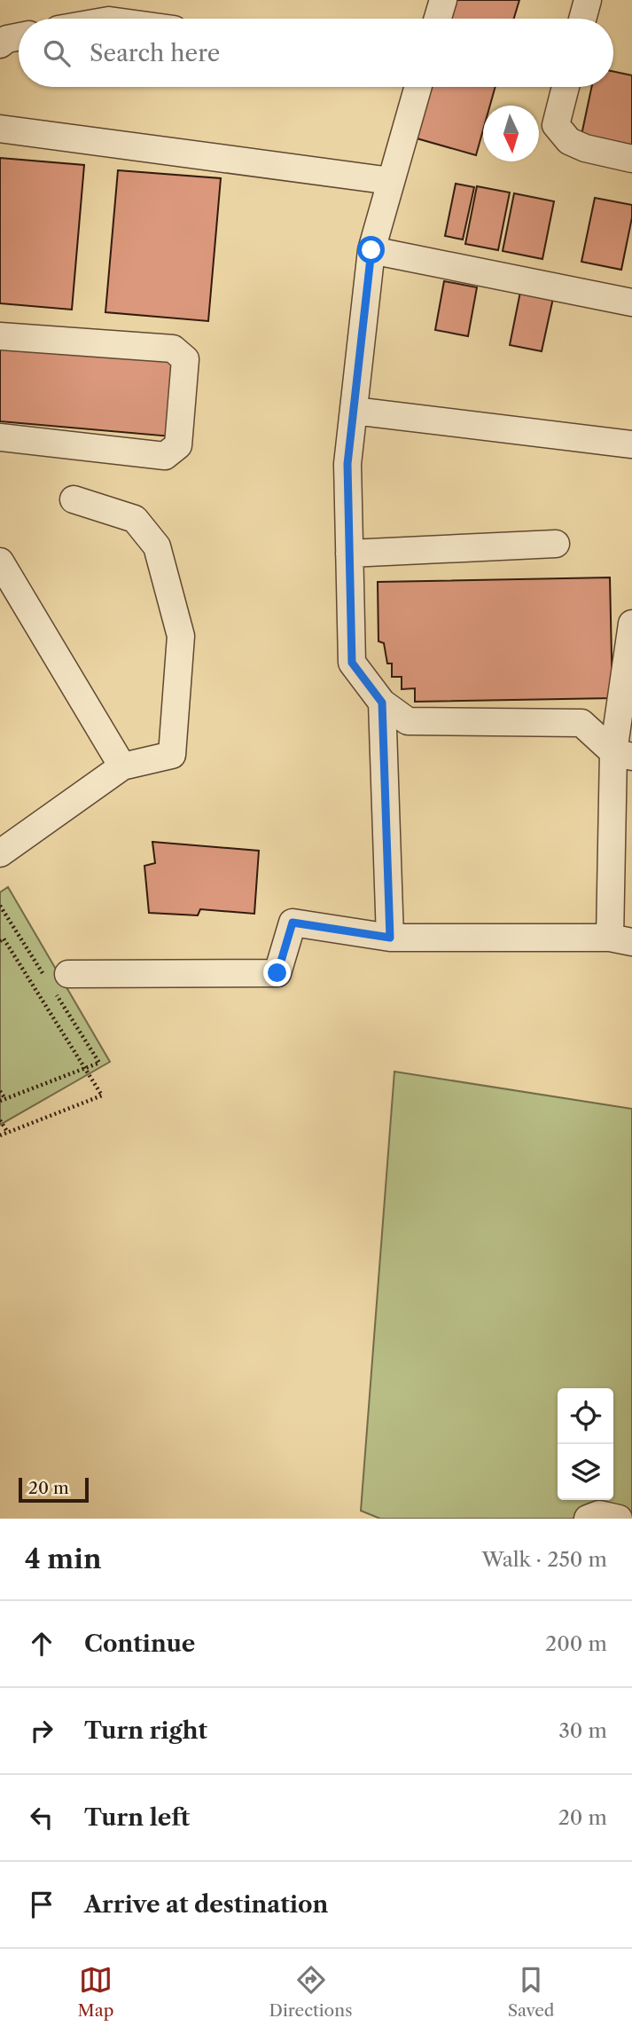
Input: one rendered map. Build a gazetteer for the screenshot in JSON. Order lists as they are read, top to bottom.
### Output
{
  "scale_bar": "20 m",
  "north": "bottom",
  "page": {
    "search": "Search here",
    "scale": "20 m",
    "heading": ["4 min", "Walk · 250 m"],
    "list": [
      ["Continue", "200 m"],
      ["Turn right", "30 m"],
      ["Turn left", "20 m"],
      "Arrive at destination"
    ],
    "nav": ["Map", "Directions", "Saved"]
  }
}
